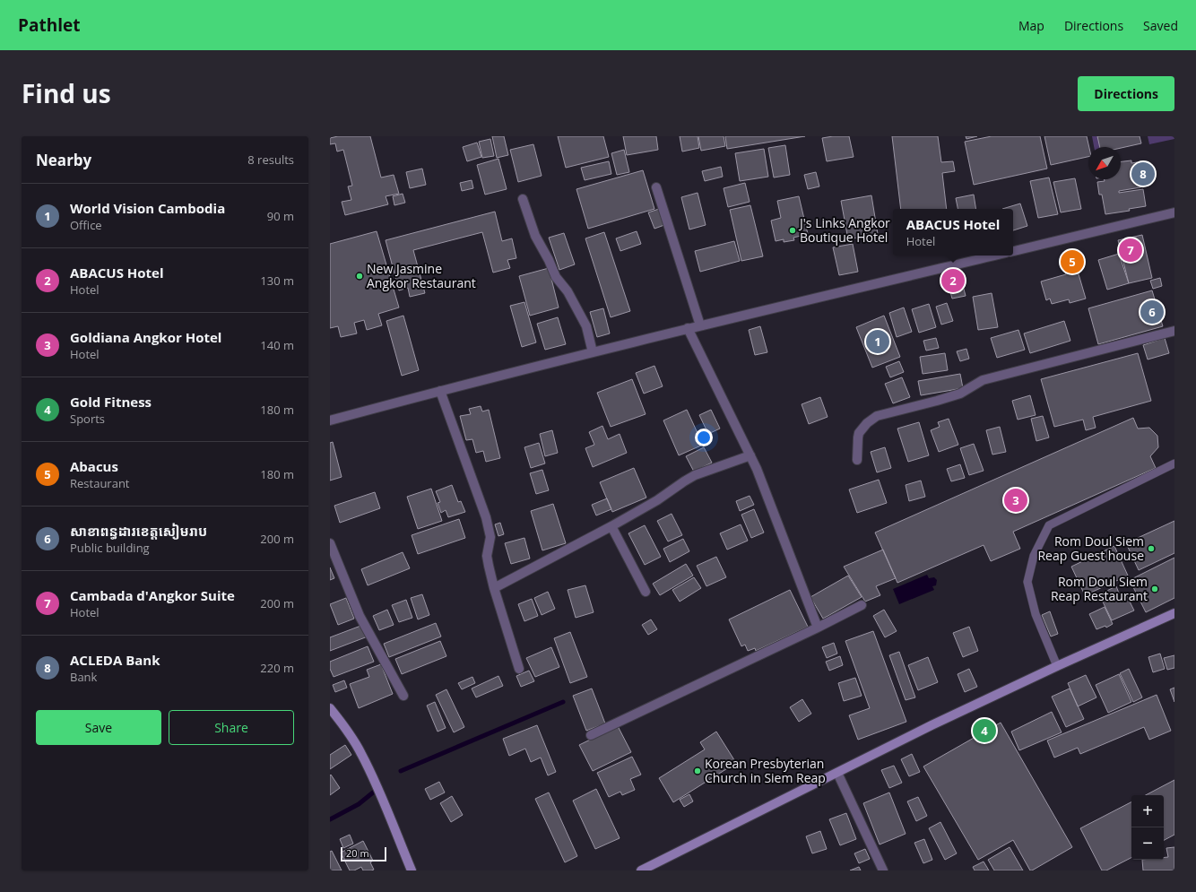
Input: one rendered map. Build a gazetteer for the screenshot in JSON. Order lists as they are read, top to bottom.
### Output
{
  "places": [
    "J's Links Angkor Boutique Hotel",
    "New Jasmine Angkor Restaurant",
    "Rom Doul Siem Reap Guest house",
    "Rom Doul Siem Reap Restaurant",
    "Korean Presbyterian Church in Siem Reap"
  ],
  "scale_bar": "20 m",
  "north": "bottom left",
  "page": {
    "header": "Pathlet",
    "nav": ["Map", "Directions", "Saved"],
    "title": "Find us",
    "buttons": [
      "Directions",
      ["Save", "Share"]
    ],
    "heading": ["Nearby", "8 results"],
    "pins": [
      "8",
      "7",
      "5",
      "2",
      "6",
      "1",
      "3",
      "4"
    ],
    "list": [
      {
        "mark": "1",
        "name": "World Vision Cambodia",
        "note": "Office",
        "value": "90 m"
      },
      {
        "mark": "2",
        "name": "ABACUS Hotel",
        "note": "Hotel",
        "value": "130 m"
      },
      {
        "mark": "3",
        "name": "Goldiana Angkor Hotel",
        "note": "Hotel",
        "value": "140 m"
      },
      {
        "mark": "4",
        "name": "Gold Fitness",
        "note": "Sports",
        "value": "180 m"
      },
      {
        "mark": "5",
        "name": "Abacus",
        "note": "Restaurant",
        "value": "180 m"
      },
      {
        "mark": "6",
        "name": "សាខាពន្ធដារខេត្តសៀមរាប",
        "note": "Public building",
        "value": "200 m"
      },
      {
        "mark": "7",
        "name": "Cambada d'Angkor Suite",
        "note": "Hotel",
        "value": "200 m"
      },
      {
        "mark": "8",
        "name": "ACLEDA Bank",
        "note": "Bank",
        "value": "220 m"
      }
    ],
    "popup": ["ABACUS Hotel", "Hotel"],
    "map_buttons": ["+", "−"],
    "scale": "20 m"
  }
}
